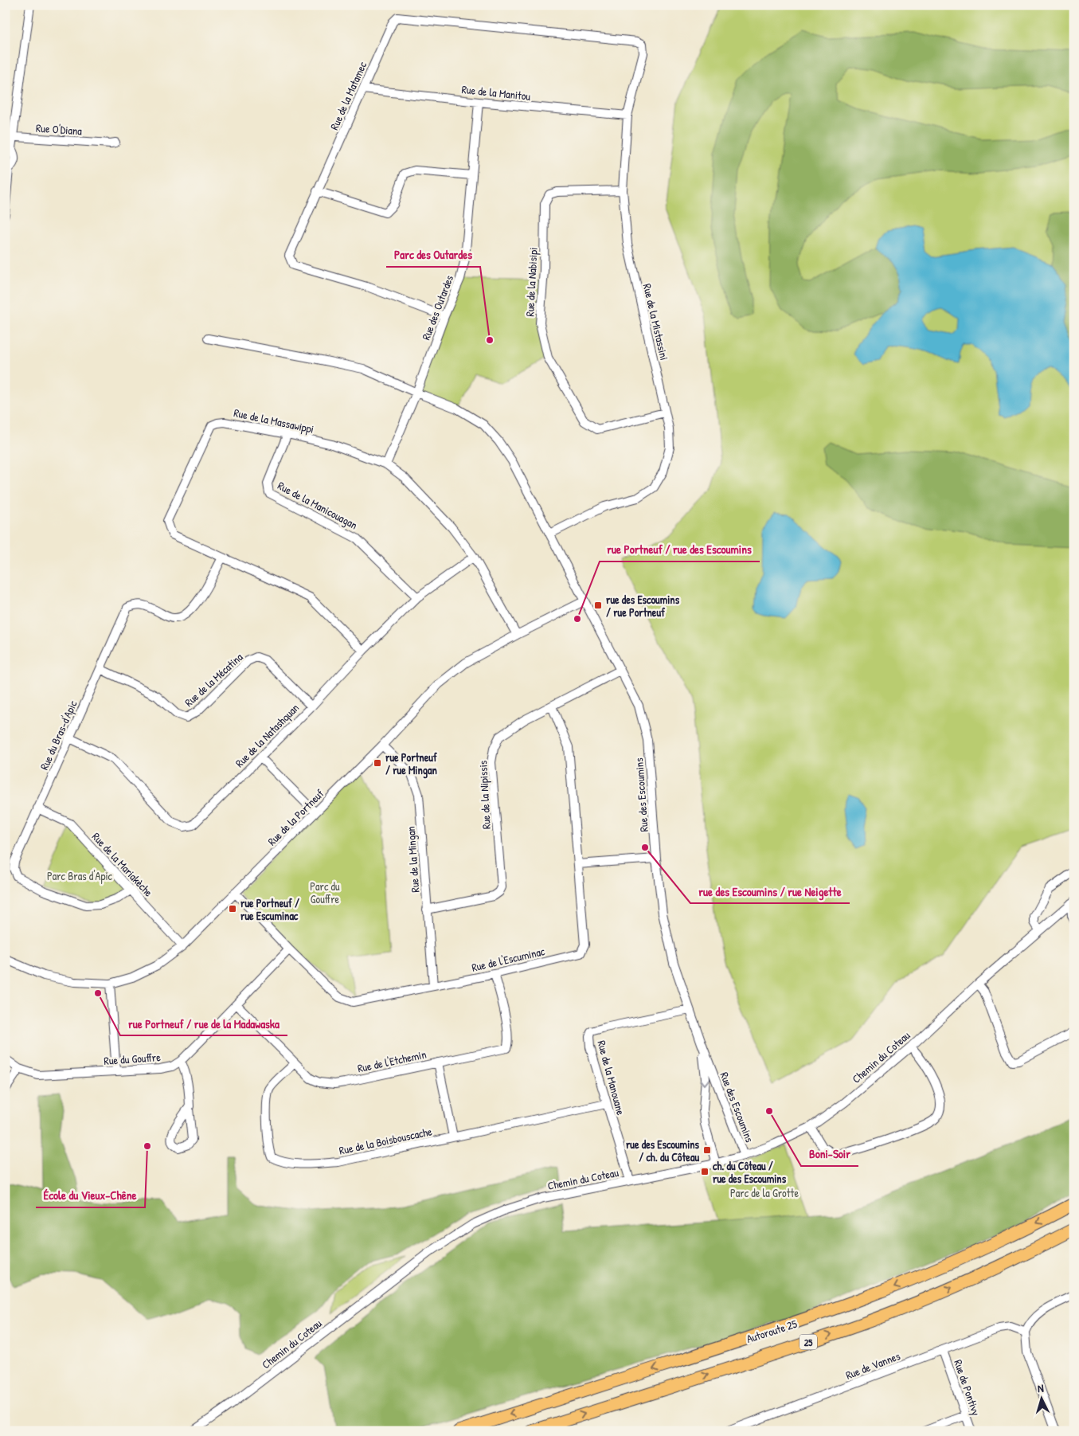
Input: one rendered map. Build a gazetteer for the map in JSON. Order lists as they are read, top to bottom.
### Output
{
  "streets": {
    "highway": ["Autoroute 25", "25"],
    "street": [
      "Rue de la Manitou",
      "Rue de la Matamec",
      "Rue O'Diana",
      "Rue de la Nabisipi",
      "Rue des Outardes",
      "Rue de la Mistassini",
      "Rue de la Massawippi",
      "Rue de la Manicouagan",
      "Rue de la Mécatina",
      "Rue du Bras-d'Apic",
      "Rue de la Natashquan",
      "Rue de la Nipissis",
      "Rue des Escoumins",
      "Rue de la Portneuf",
      "Rue de la Mingan",
      "Rue de la Mariakèche",
      "Rue de l'Escuminac",
      "Chemin du Coteau",
      "Rue du Gouffre",
      "Rue de l'Etchemin",
      "Rue de la Manouane",
      "Rue de la Boisbouscache",
      "Rue de Vannes",
      "Rue de Pontivy"
    ]
  },
  "crossings": [
    ["Rue de la Manitou", "Rue de la Matamec"],
    ["Rue de la Manitou", "Rue des Outardes"],
    ["Rue de la Manitou", "Rue de la Mistassini"],
    ["Rue de la Matamec", "Rue des Outardes"],
    ["Rue de la Matamec", "Rue de la Mistassini"],
    ["Rue de la Nabisipi", "Rue de la Mistassini"],
    ["Rue des Outardes", "Rue de la Massawippi"],
    ["Rue des Outardes", "Rue des Escoumins"],
    ["Rue de la Mistassini", "Rue des Escoumins"],
    ["Rue de la Massawippi", "Rue de la Manicouagan"],
    ["Rue de la Massawippi", "Rue du Bras-d'Apic"],
    ["Rue de la Massawippi", "Rue de la Natashquan"],
    ["Rue de la Massawippi", "Rue de la Portneuf"],
    ["Rue de la Manicouagan", "Rue de la Natashquan"],
    ["Rue de la Mécatina", "Rue du Bras-d'Apic"],
    ["Rue de la Mécatina", "Rue de la Natashquan"],
    ["Rue du Bras-d'Apic", "Rue de la Natashquan"],
    ["Rue du Bras-d'Apic", "Rue de la Mariakèche"],
    ["Rue de la Nipissis", "Rue des Escoumins"],
    ["Rue de la Nipissis", "Rue de la Mingan"],
    ["Rue de la Nipissis", "Rue de l'Escuminac"],
    ["Rue des Escoumins", "Rue de la Portneuf"],
    ["Rue des Escoumins", "Chemin du Coteau"],
    ["Rue des Escoumins", "Rue de la Manouane"],
    ["Rue de la Portneuf", "Rue de la Mingan"],
    ["Rue de la Portneuf", "Rue de la Mariakèche"],
    ["Rue de la Portneuf", "Rue de l'Escuminac"],
    ["Rue de la Mingan", "Rue de l'Escuminac"],
    ["Rue de l'Escuminac", "Rue du Gouffre"],
    ["Rue de l'Escuminac", "Rue de l'Etchemin"],
    ["Chemin du Coteau", "Rue de la Manouane"],
    ["Rue du Gouffre", "Rue de l'Etchemin"],
    ["Rue de l'Etchemin", "Rue de la Boisbouscache"],
    ["Rue de la Manouane", "Rue de la Boisbouscache"],
    ["Rue de Vannes", "Rue de Pontivy"]
  ],
  "parks": ["Parc Bras d'Apic", "Parc du Gouffre", "Parc de la Grotte"],
  "places": {
    "other": [
      "Parc des Outardes",
      "rue Portneuf / rue des Escoumins",
      "rue des Escoumins / rue Neigette",
      "rue Portneuf / rue de la Madawaska",
      "Boni-Soir",
      "École du Vieux-Chêne"
    ],
    "transit": [
      "rue des Escoumins / rue Portneuf",
      "rue Portneuf / rue Mingan",
      "rue Portneuf / rue Escuminac",
      "rue des Escoumins / ch. du Côteau",
      "ch. du Côteau / rue des Escoumins"
    ]
  },
  "north": "top"
}
